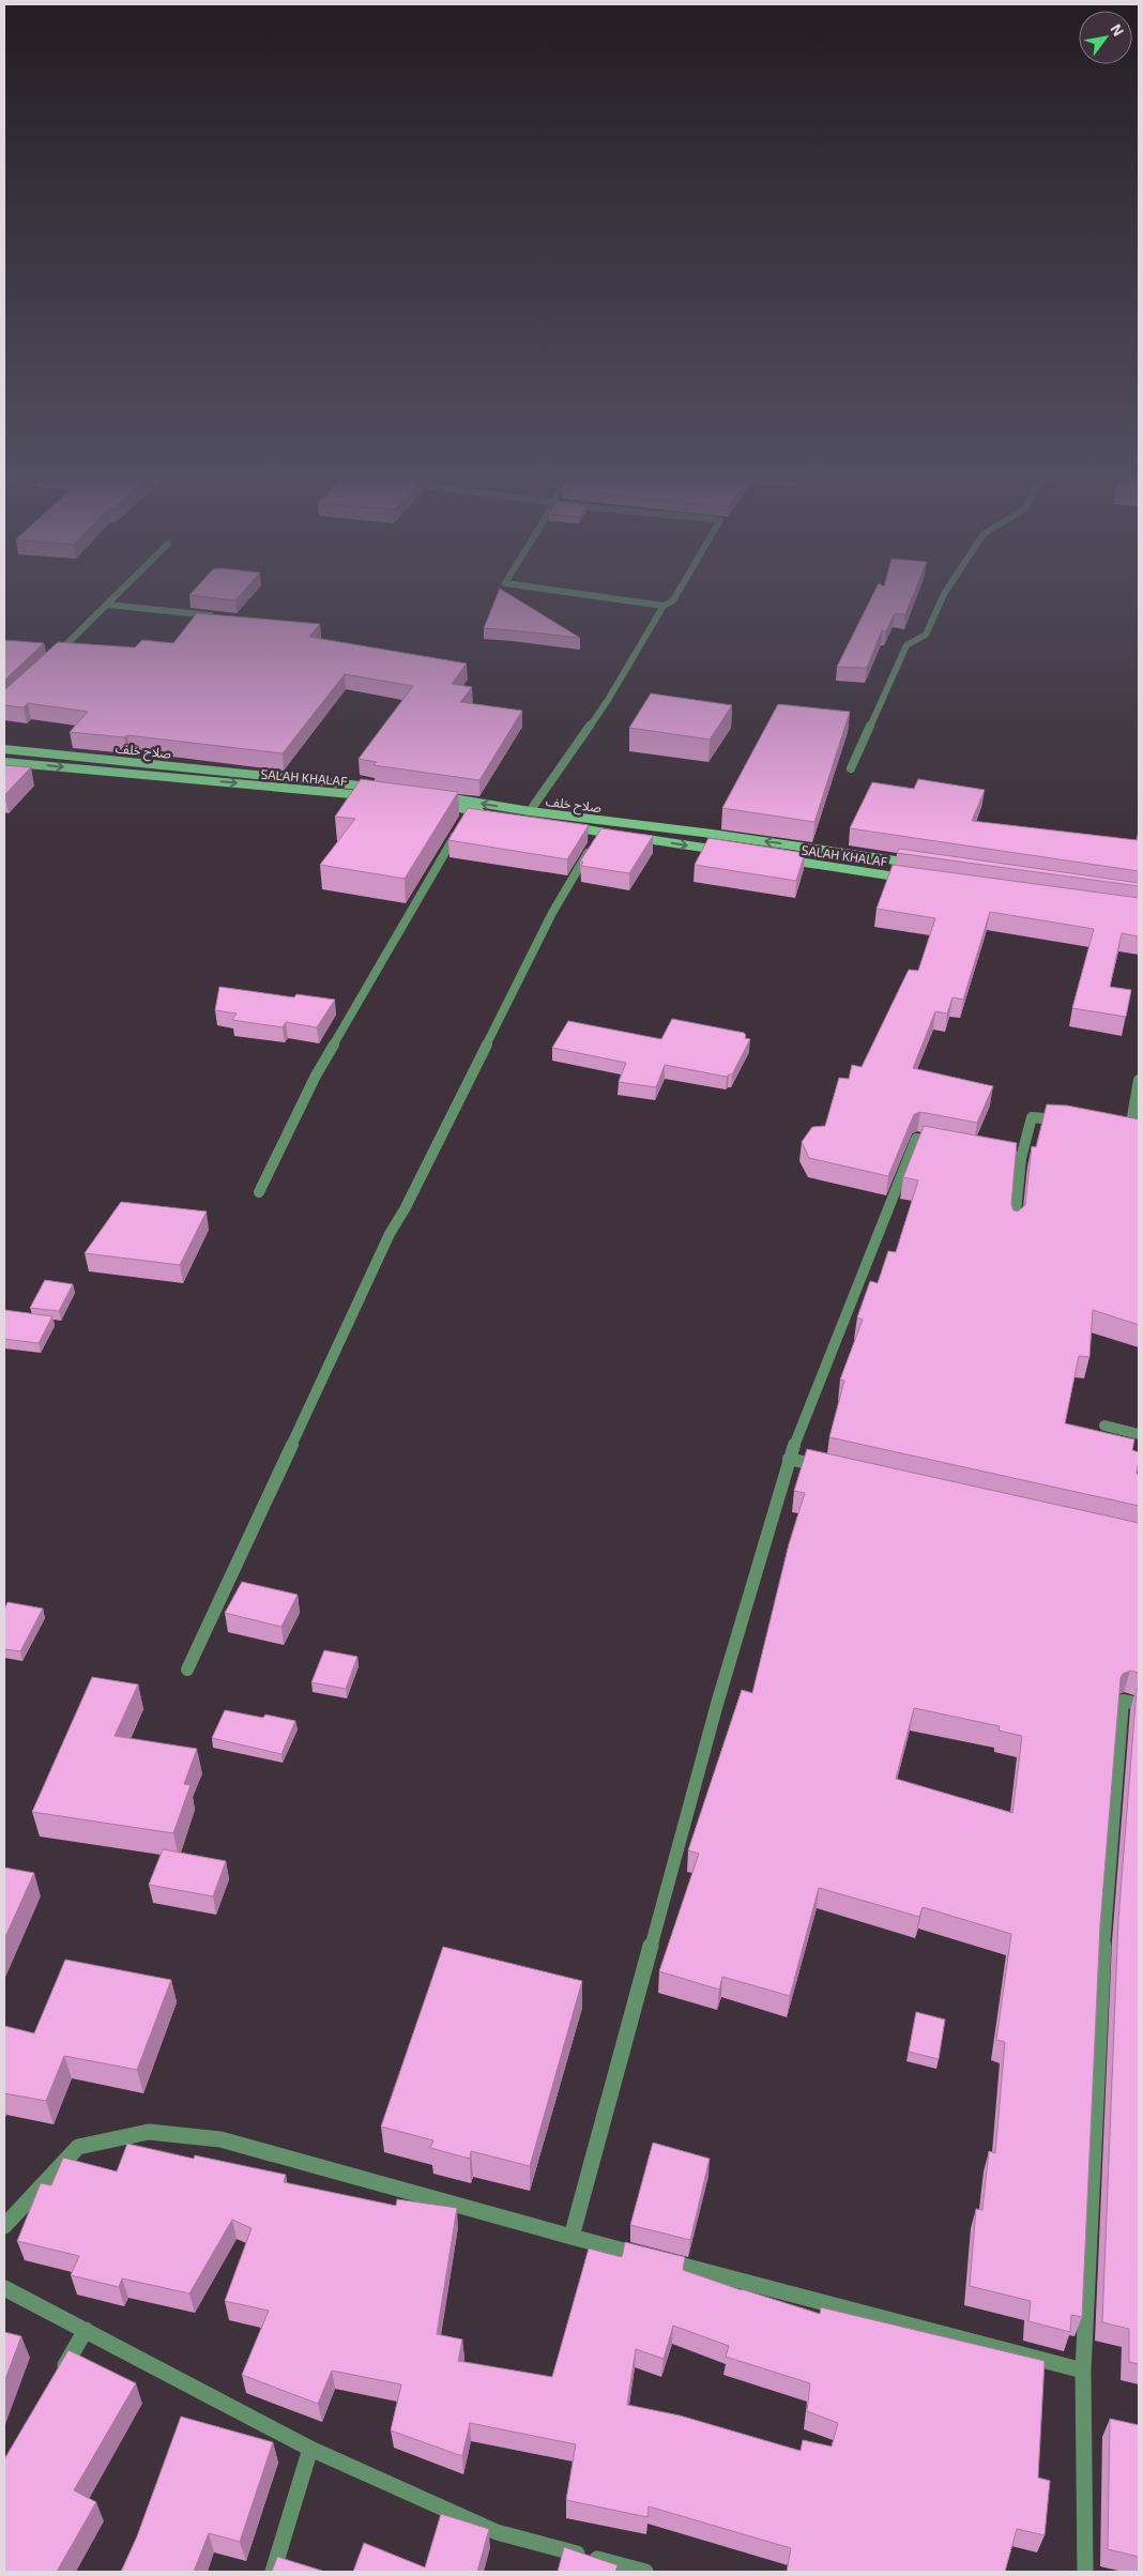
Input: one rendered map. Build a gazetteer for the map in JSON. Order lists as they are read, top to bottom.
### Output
{
  "streets": {
    "main road": ["صلاح خلف", "SALAH KHALAF"]
  },
  "one_way": ["SALAH KHALAF"],
  "north": "top right"
}
